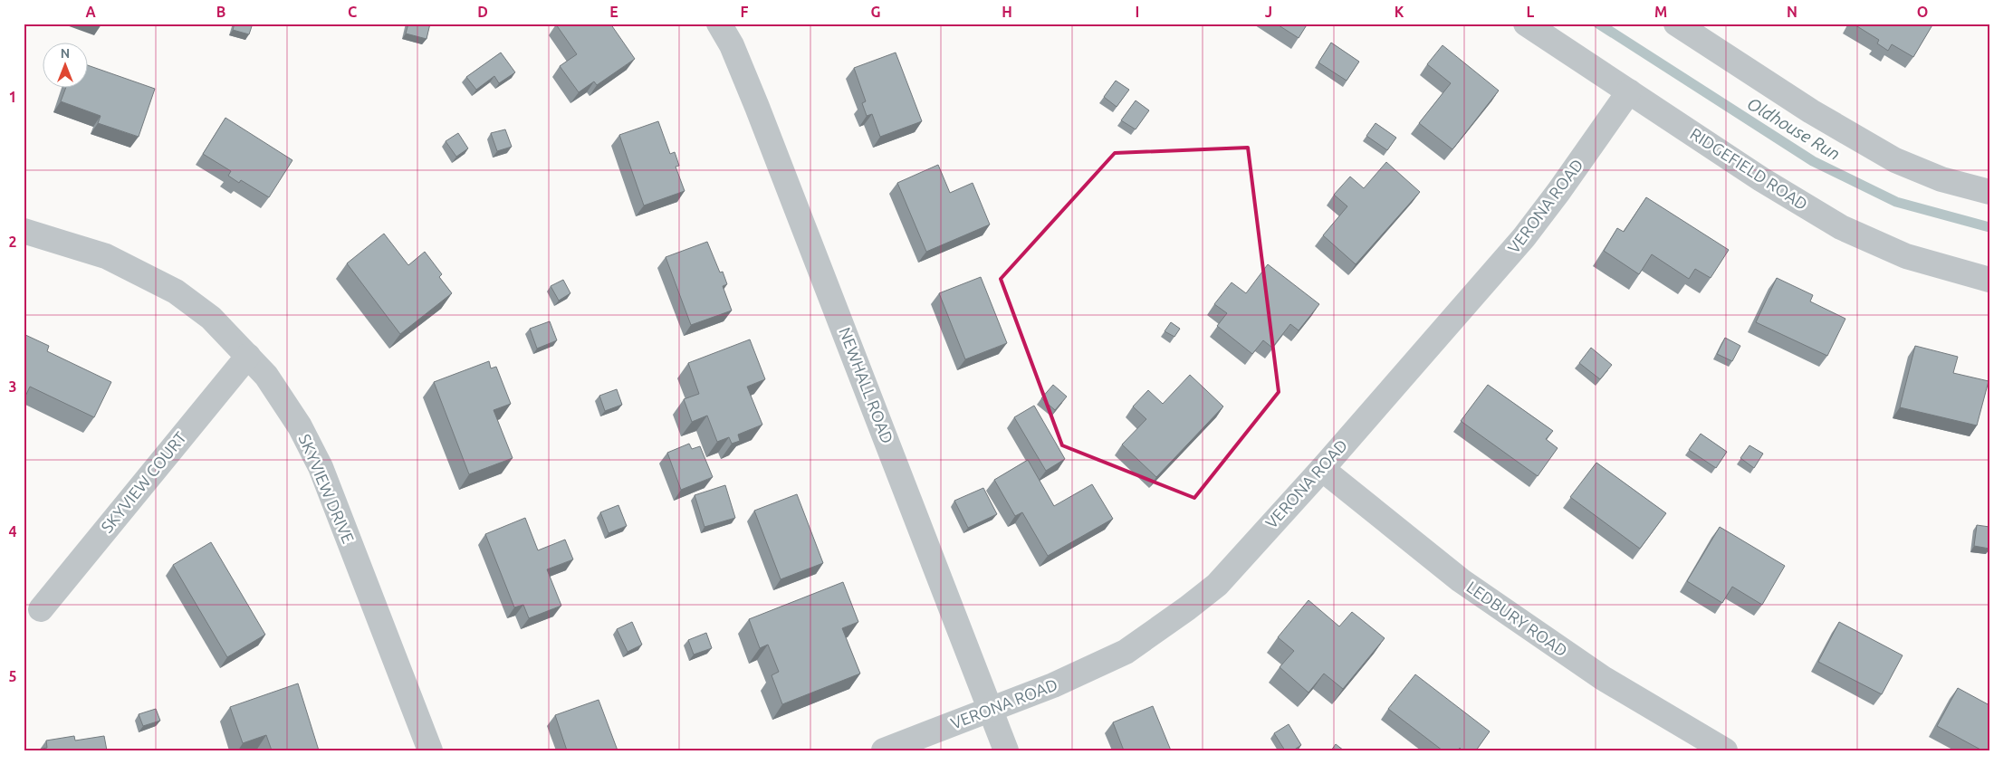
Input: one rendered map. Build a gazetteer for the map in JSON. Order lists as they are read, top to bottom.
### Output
{
  "streets": {
    "street": [
      "RIDGEFIELD ROAD",
      "VERONA ROAD",
      "NEWHALL ROAD",
      "SKYVIEW COURT",
      "SKYVIEW DRIVE",
      "LEDBURY ROAD"
    ]
  },
  "crossings": [
    ["RIDGEFIELD ROAD", "VERONA ROAD"],
    ["VERONA ROAD", "NEWHALL ROAD"],
    ["VERONA ROAD", "LEDBURY ROAD"],
    ["SKYVIEW COURT", "SKYVIEW DRIVE"]
  ],
  "water": ["Oldhouse Run"],
  "north": "top",
  "grid": {
    "columns": [
      "A",
      "B",
      "C",
      "D",
      "E",
      "F",
      "G",
      "H",
      "I",
      "J",
      "K",
      "L",
      "M",
      "N",
      "O"
    ],
    "rows": [
      "1",
      "2",
      "3",
      "4",
      "5"
    ]
  }
}
